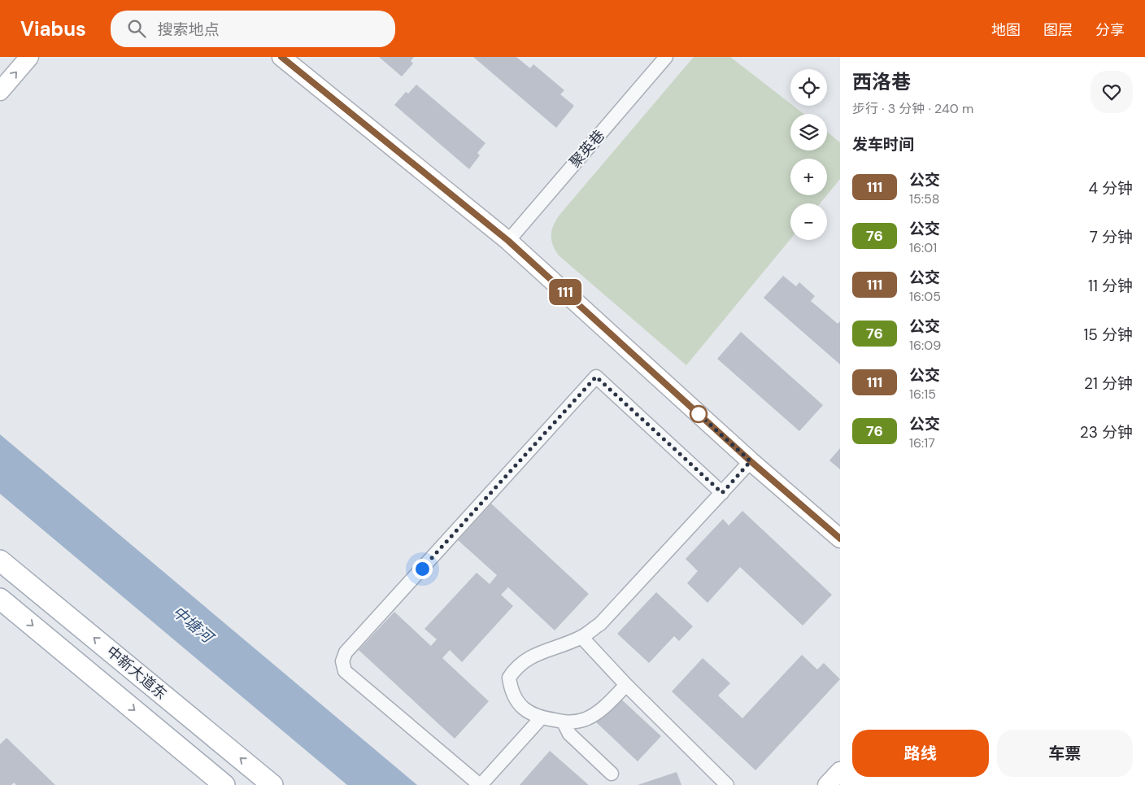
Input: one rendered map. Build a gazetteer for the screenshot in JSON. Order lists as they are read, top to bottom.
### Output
{
  "streets": {
    "main road": ["中新大道东"],
    "street": ["聚英巷"]
  },
  "water": ["中塘河"],
  "lines": ["bus line 111"],
  "page": {
    "header": "Viabus",
    "search": "搜索地点",
    "nav": ["地图", "图层", "分享"],
    "on_map": "111",
    "heading": [
      ["西洛巷", "步行 · 3 分钟 · 240 m"],
      "发车时间"
    ],
    "map_buttons": ["+", "−"],
    "list": [
      {
        "mark": "111",
        "name": "公交",
        "note": "15:58",
        "value": "4 分钟"
      },
      {
        "mark": "76",
        "name": "公交",
        "note": "16:01",
        "value": "7 分钟"
      },
      {
        "mark": "111",
        "name": "公交",
        "note": "16:05",
        "value": "11 分钟"
      },
      {
        "mark": "76",
        "name": "公交",
        "note": "16:09",
        "value": "15 分钟"
      },
      {
        "mark": "111",
        "name": "公交",
        "note": "16:15",
        "value": "21 分钟"
      },
      {
        "mark": "76",
        "name": "公交",
        "note": "16:17",
        "value": "23 分钟"
      }
    ],
    "buttons": ["路线", "车票"]
  }
}
